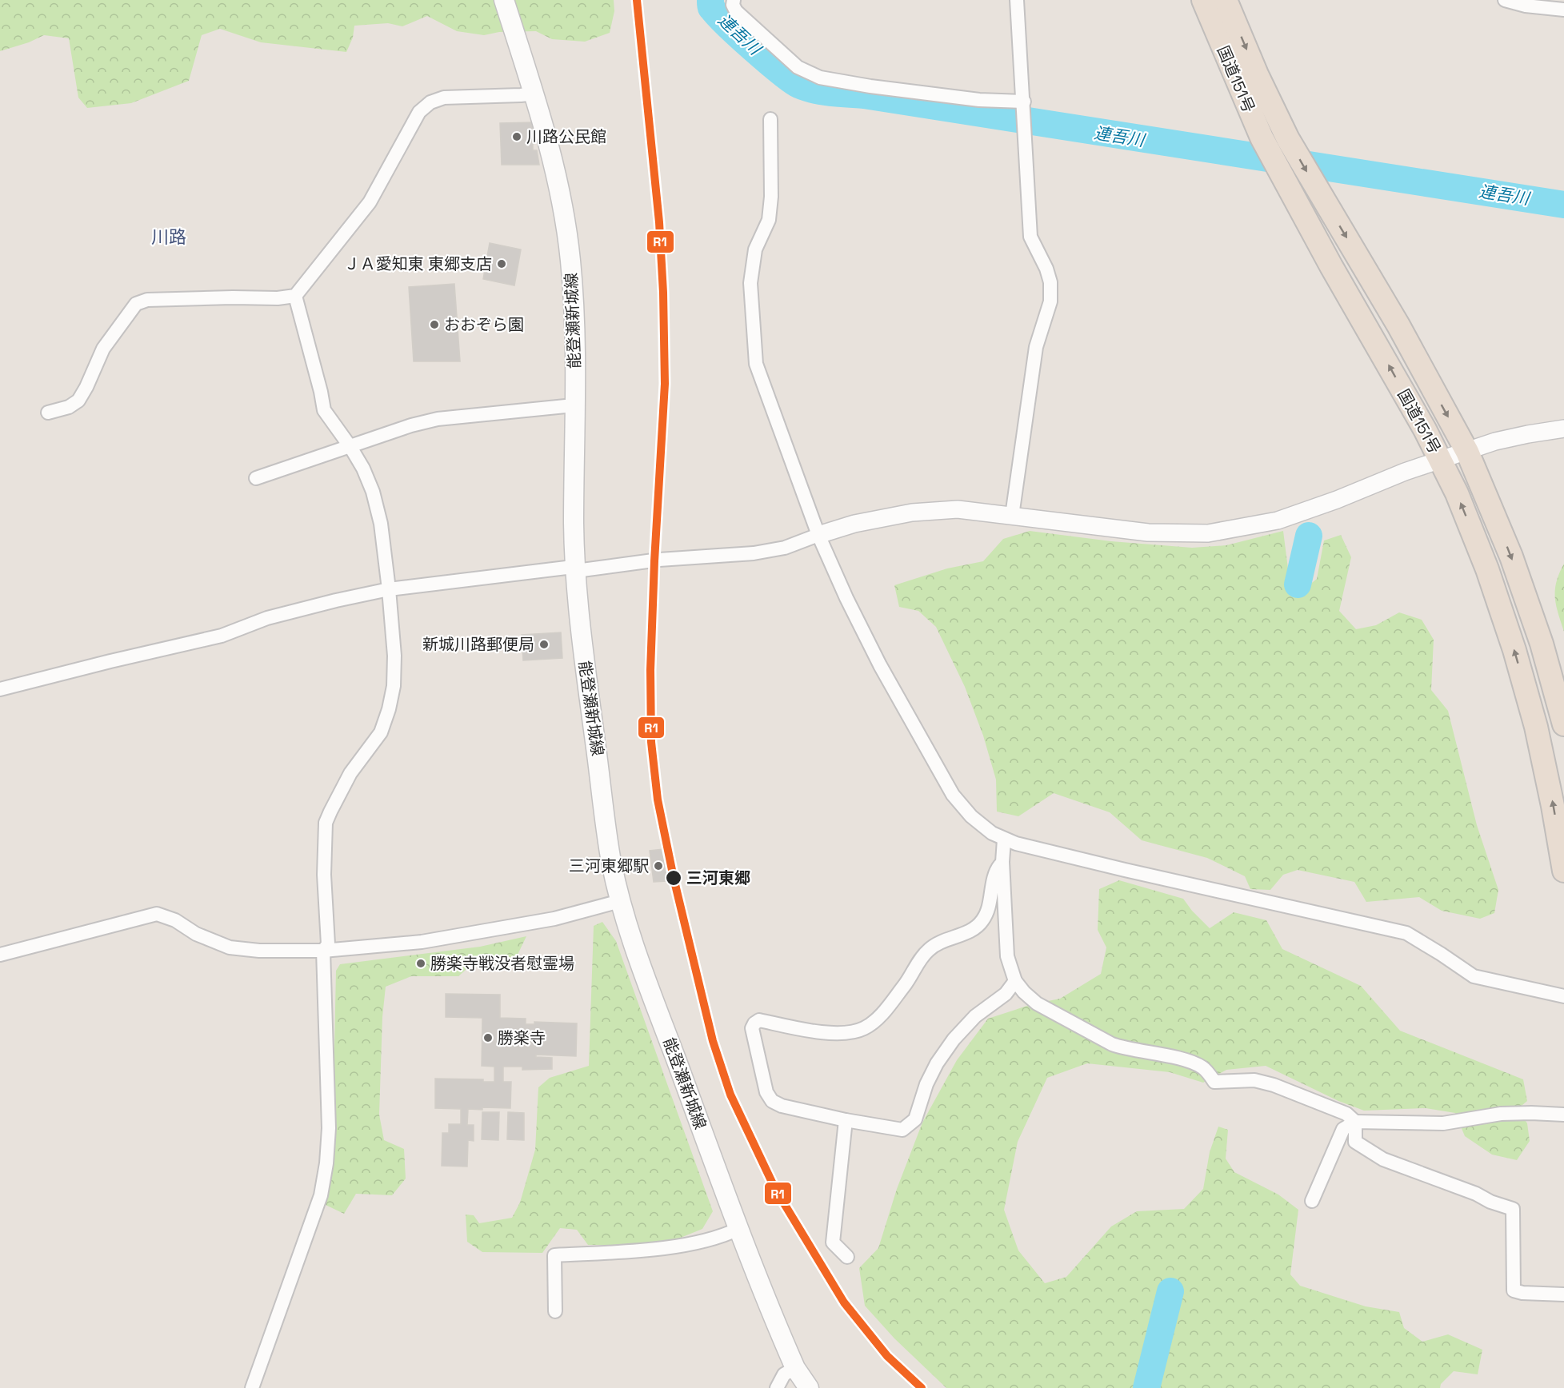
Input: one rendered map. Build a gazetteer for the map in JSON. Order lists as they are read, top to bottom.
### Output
{
  "streets": {
    "highway": ["国道151号"],
    "main road": ["能登瀬新城線"]
  },
  "districts": ["川路"],
  "water": ["連吾川"],
  "places": [
    "川路公民館",
    "ＪＡ愛知東 東郷支店",
    "おおぞら園",
    "新城川路郵便局",
    "三河東郷駅",
    "三河東郷",
    "勝楽寺戦没者慰霊場",
    "勝楽寺"
  ],
  "lines": ["transit line R1"]
}
